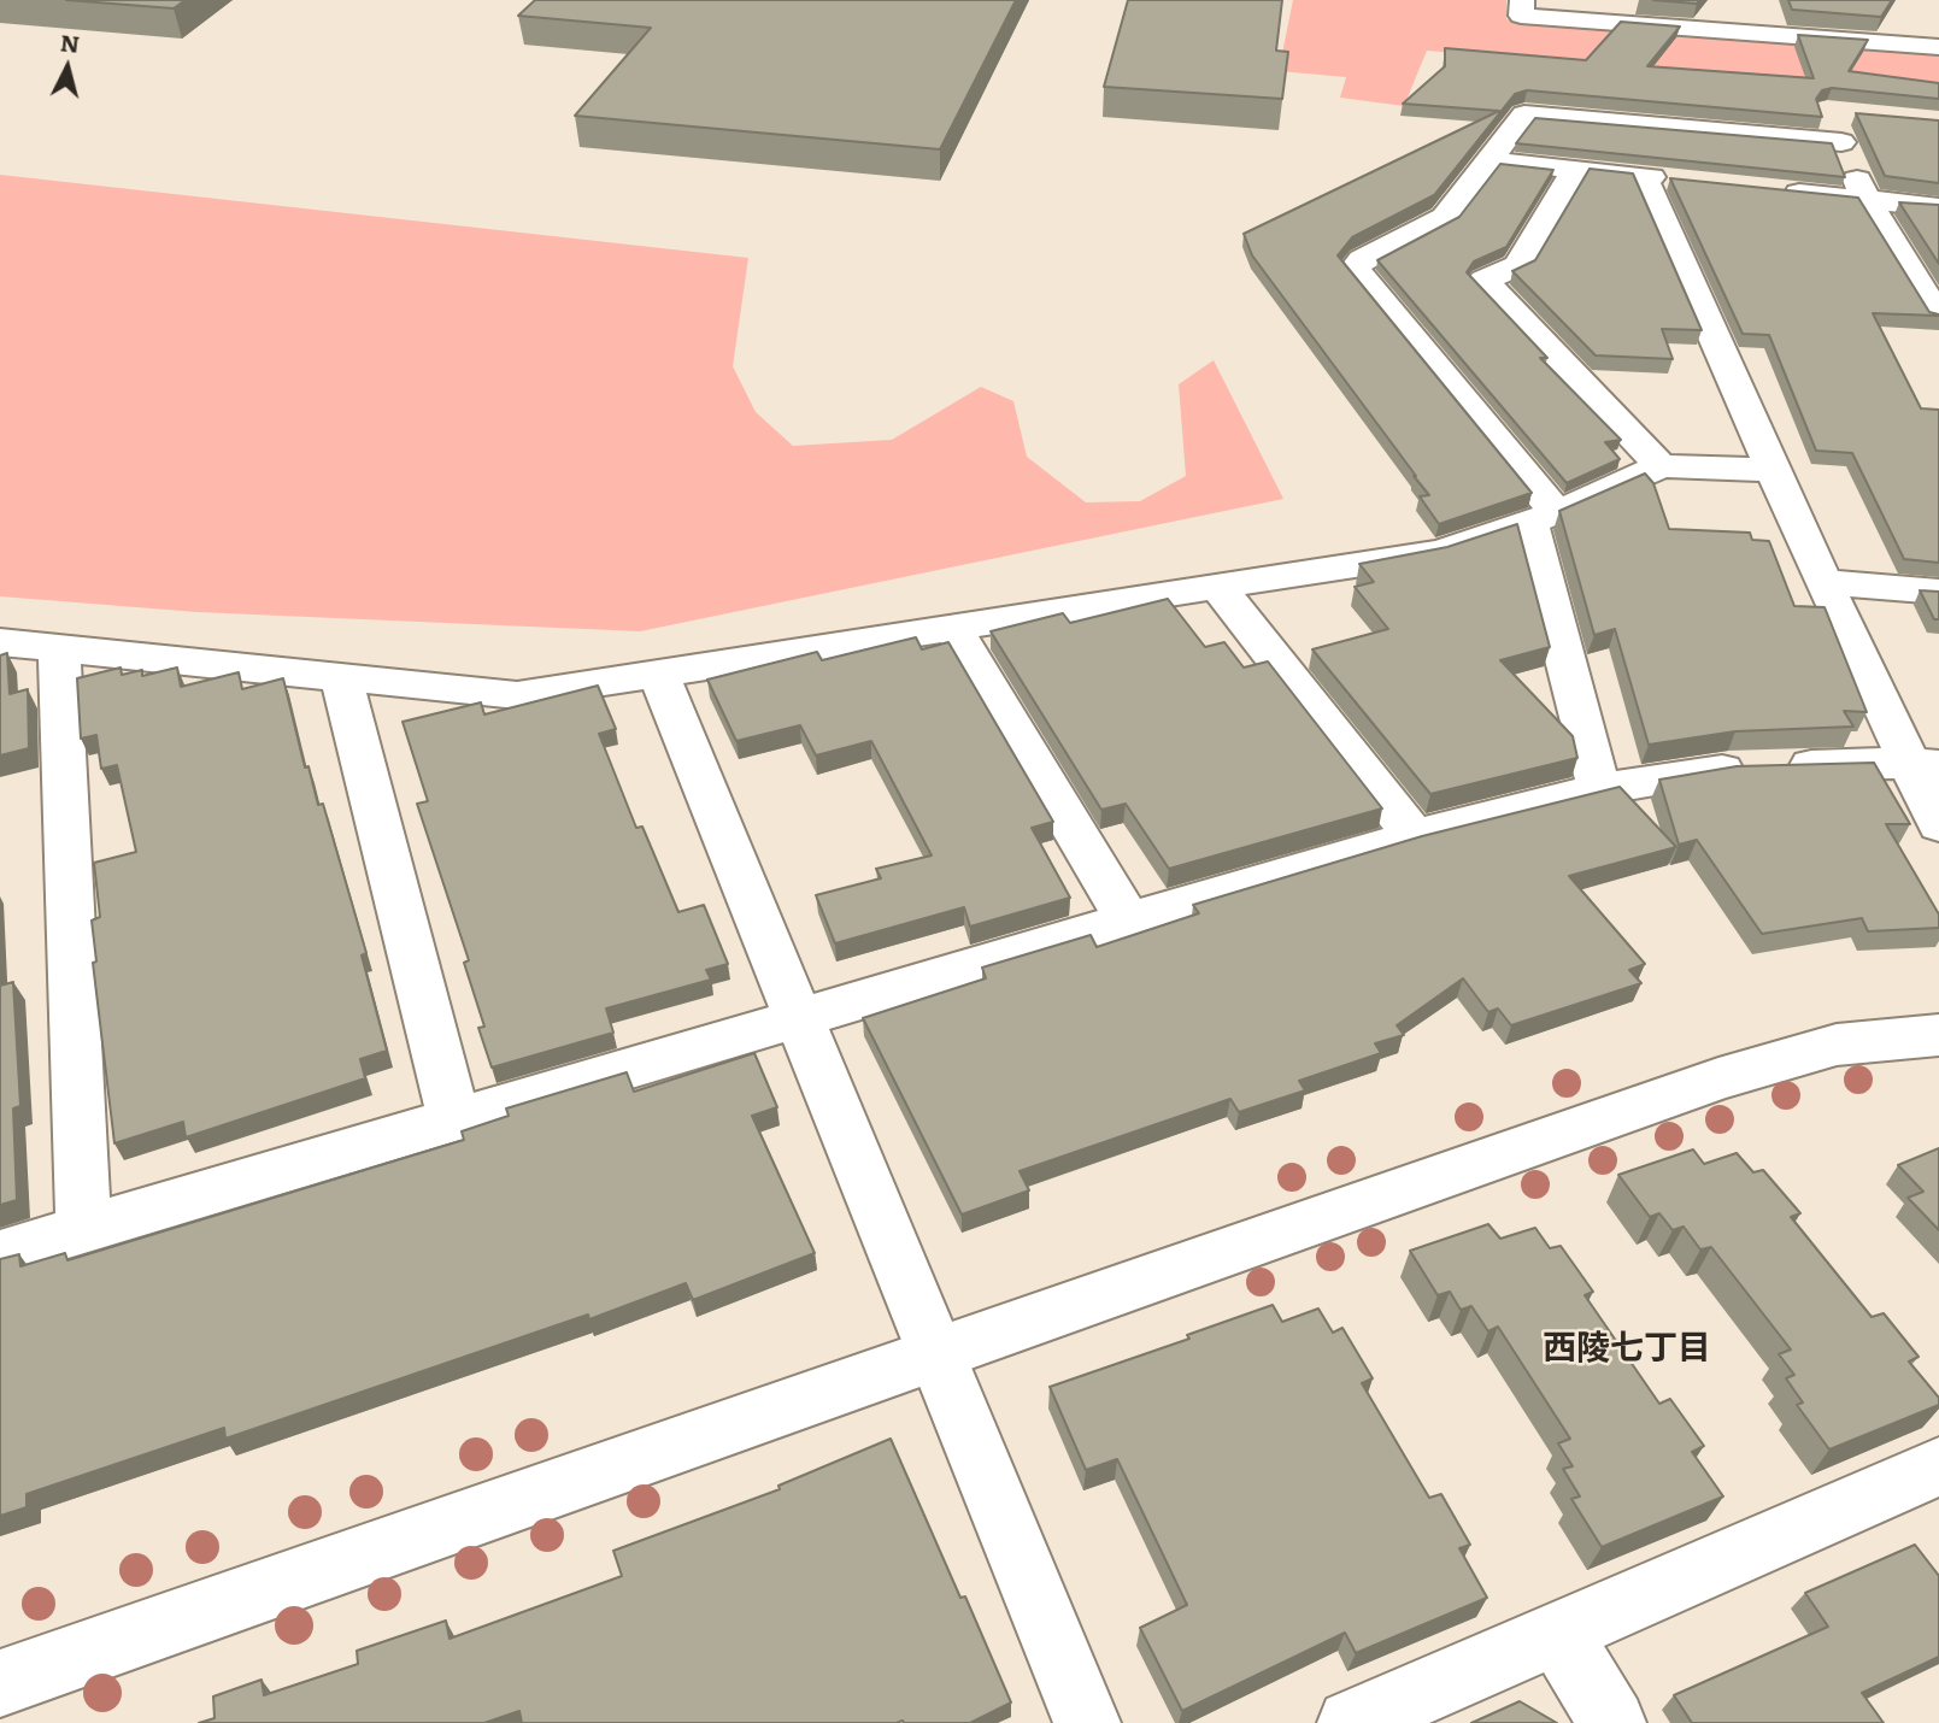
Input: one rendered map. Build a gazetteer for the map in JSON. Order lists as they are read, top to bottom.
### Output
{
  "districts": ["西陵七丁目"],
  "north": "top"
}
